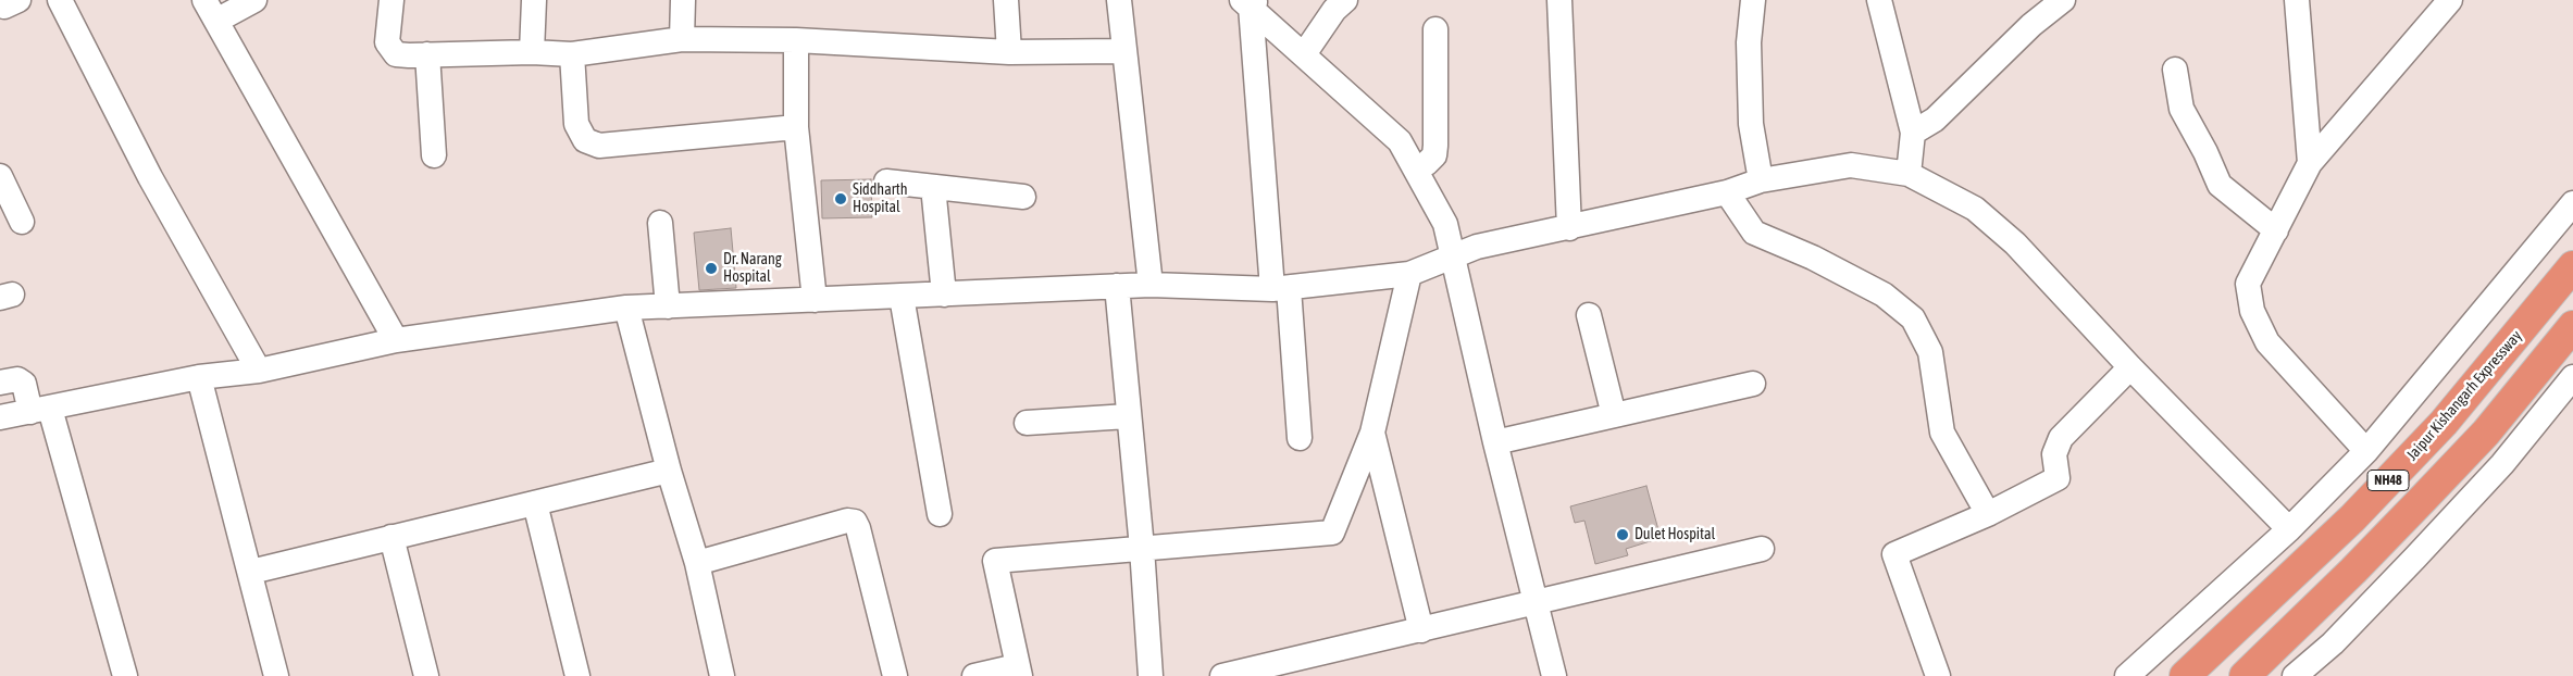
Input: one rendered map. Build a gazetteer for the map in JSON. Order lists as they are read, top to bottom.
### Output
{
  "streets": {
    "highway": ["Jaipur Kishangarh Expressway", "NH48"]
  },
  "places": ["Siddharth Hospital", "Dr. Narang Hospital", "Dulet Hospital"]
}
